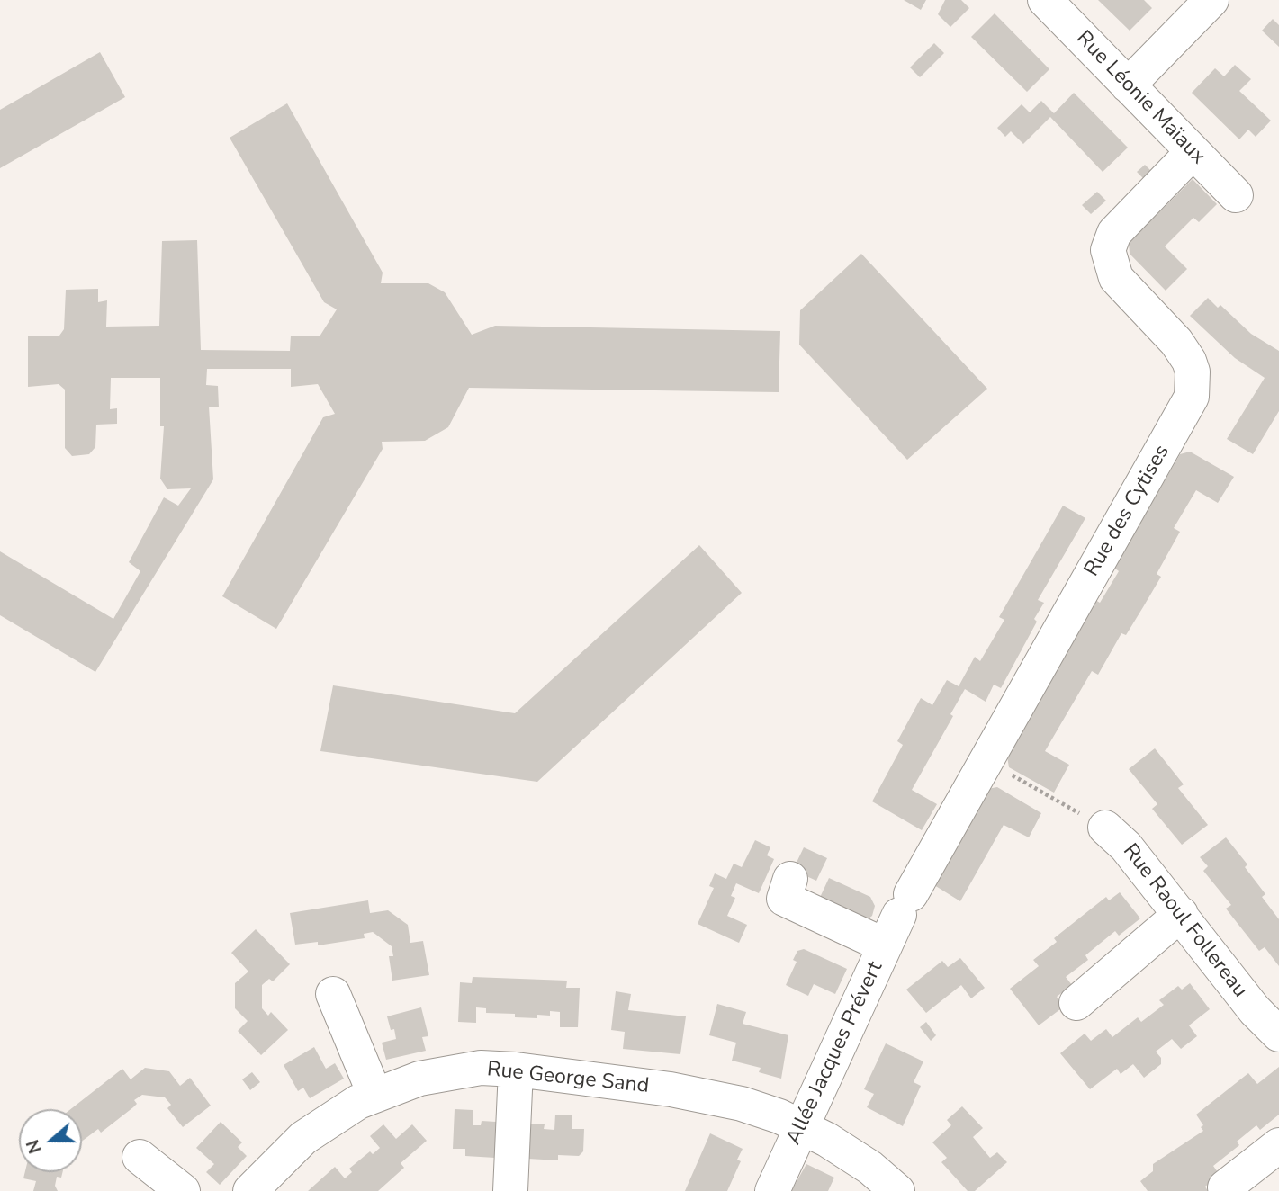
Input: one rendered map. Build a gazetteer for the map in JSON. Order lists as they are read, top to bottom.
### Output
{
  "streets": {
    "street": [
      "Rue Léonie Maïaux",
      "Rue des Cytises",
      "Rue Raoul Follereau",
      "Allée Jacques Prévert",
      "Rue George Sand"
    ]
  },
  "crossings": [
    ["Rue Léonie Maïaux", "Rue des Cytises"],
    ["Rue des Cytises", "Rue Raoul Follereau"],
    ["Rue des Cytises", "Allée Jacques Prévert"],
    ["Allée Jacques Prévert", "Rue George Sand"]
  ],
  "north": "left"
}
